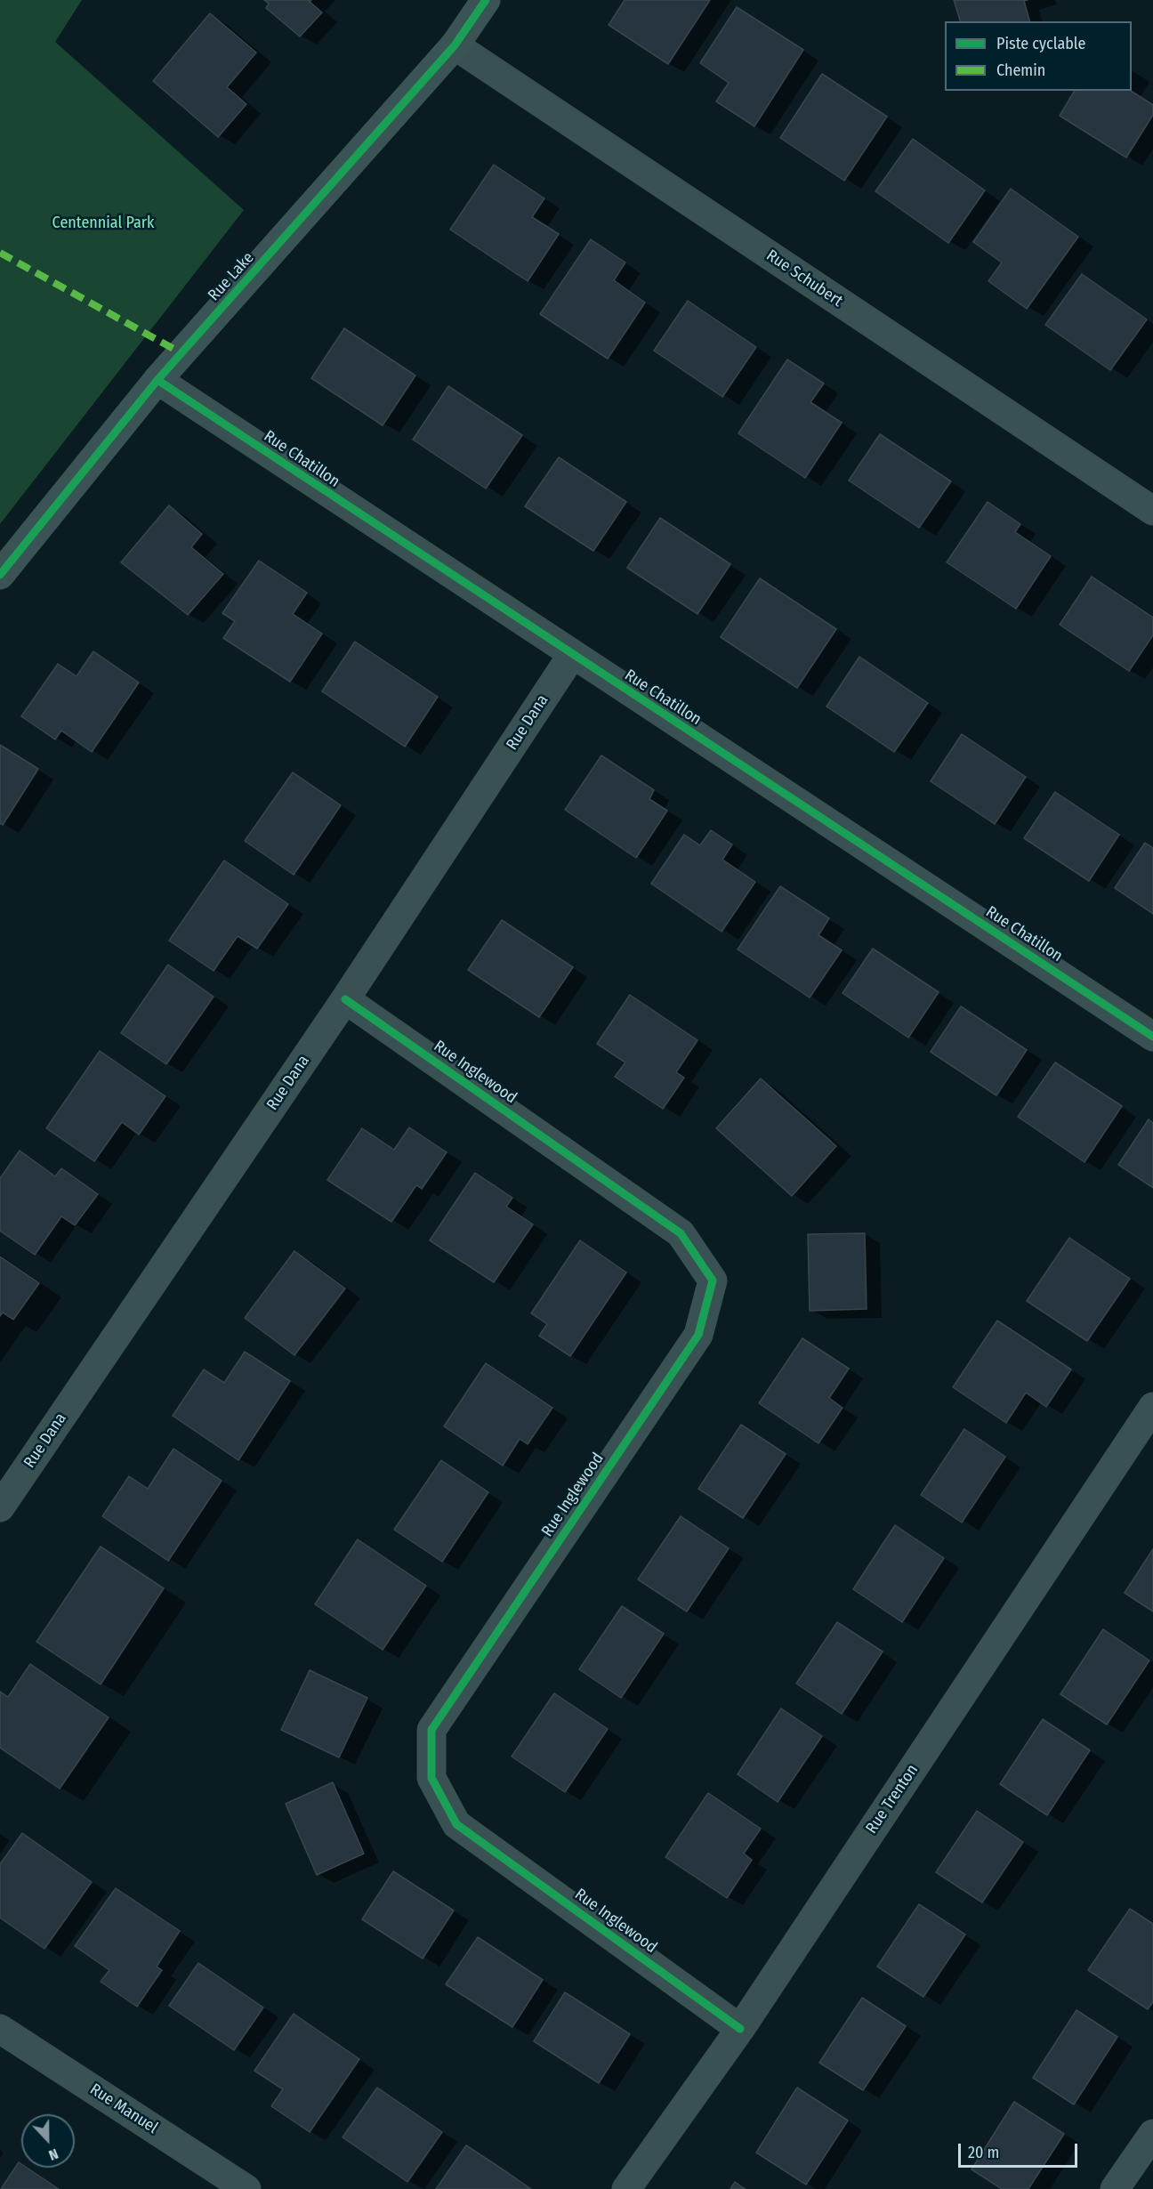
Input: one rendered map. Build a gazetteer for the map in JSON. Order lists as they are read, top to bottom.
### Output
{
  "streets": {
    "street": [
      "Rue Lake",
      "Rue Schubert",
      "Rue Chatillon",
      "Rue Dana",
      "Rue Inglewood",
      "Rue Trenton",
      "Rue Manuel"
    ]
  },
  "crossings": [
    ["Rue Lake", "Rue Schubert"],
    ["Rue Lake", "Rue Chatillon"],
    ["Rue Chatillon", "Rue Dana"],
    ["Rue Dana", "Rue Inglewood"],
    ["Rue Inglewood", "Rue Trenton"]
  ],
  "parks": ["Centennial Park"],
  "legend": ["Piste cyclable", "Chemin"],
  "scale_bar": "20 m",
  "north": "bottom"
}
